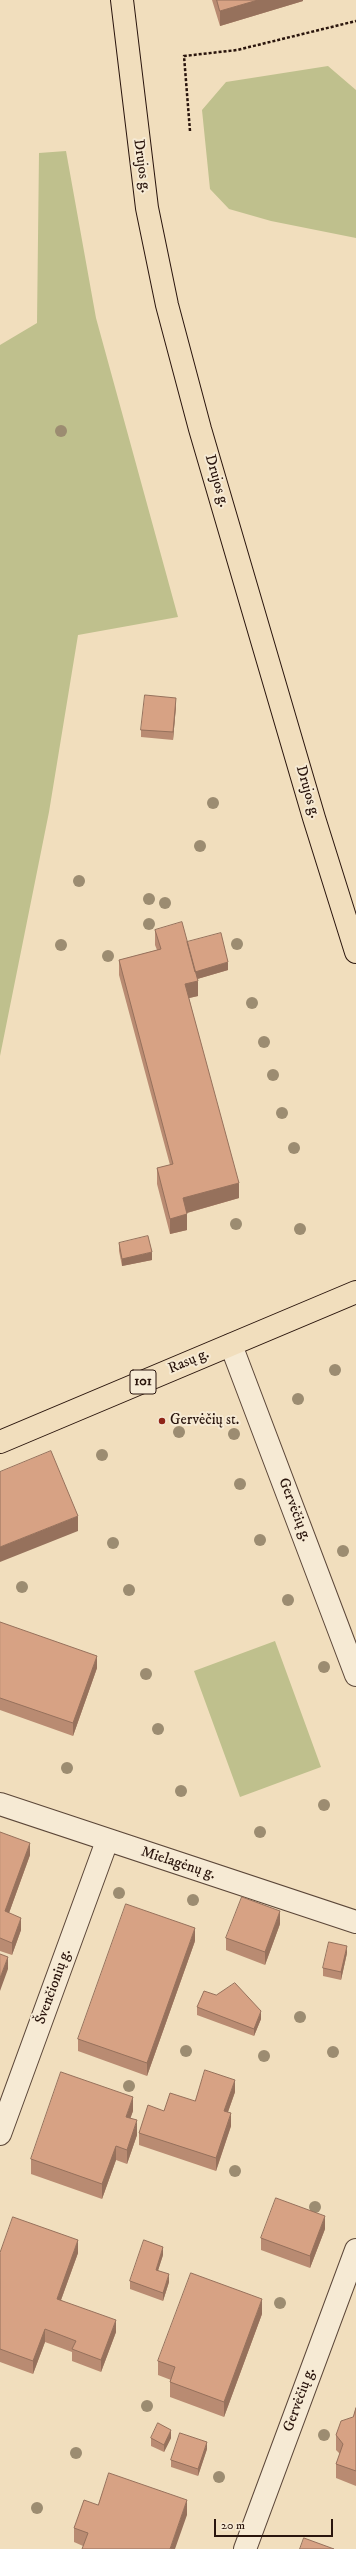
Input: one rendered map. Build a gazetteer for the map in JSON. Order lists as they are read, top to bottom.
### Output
{
  "streets": {
    "main road": ["Drujos g.", "Rasų g.", "101"],
    "street": ["Gervėčių g.", "Mielagėnų g.", "Švenčionių g."]
  },
  "crossings": [
    ["Rasų g.", "Gervėčių g."],
    ["Mielagėnų g.", "Švenčionių g."]
  ],
  "places": ["Gervėčių st."],
  "scale_bar": "20 m"
}
